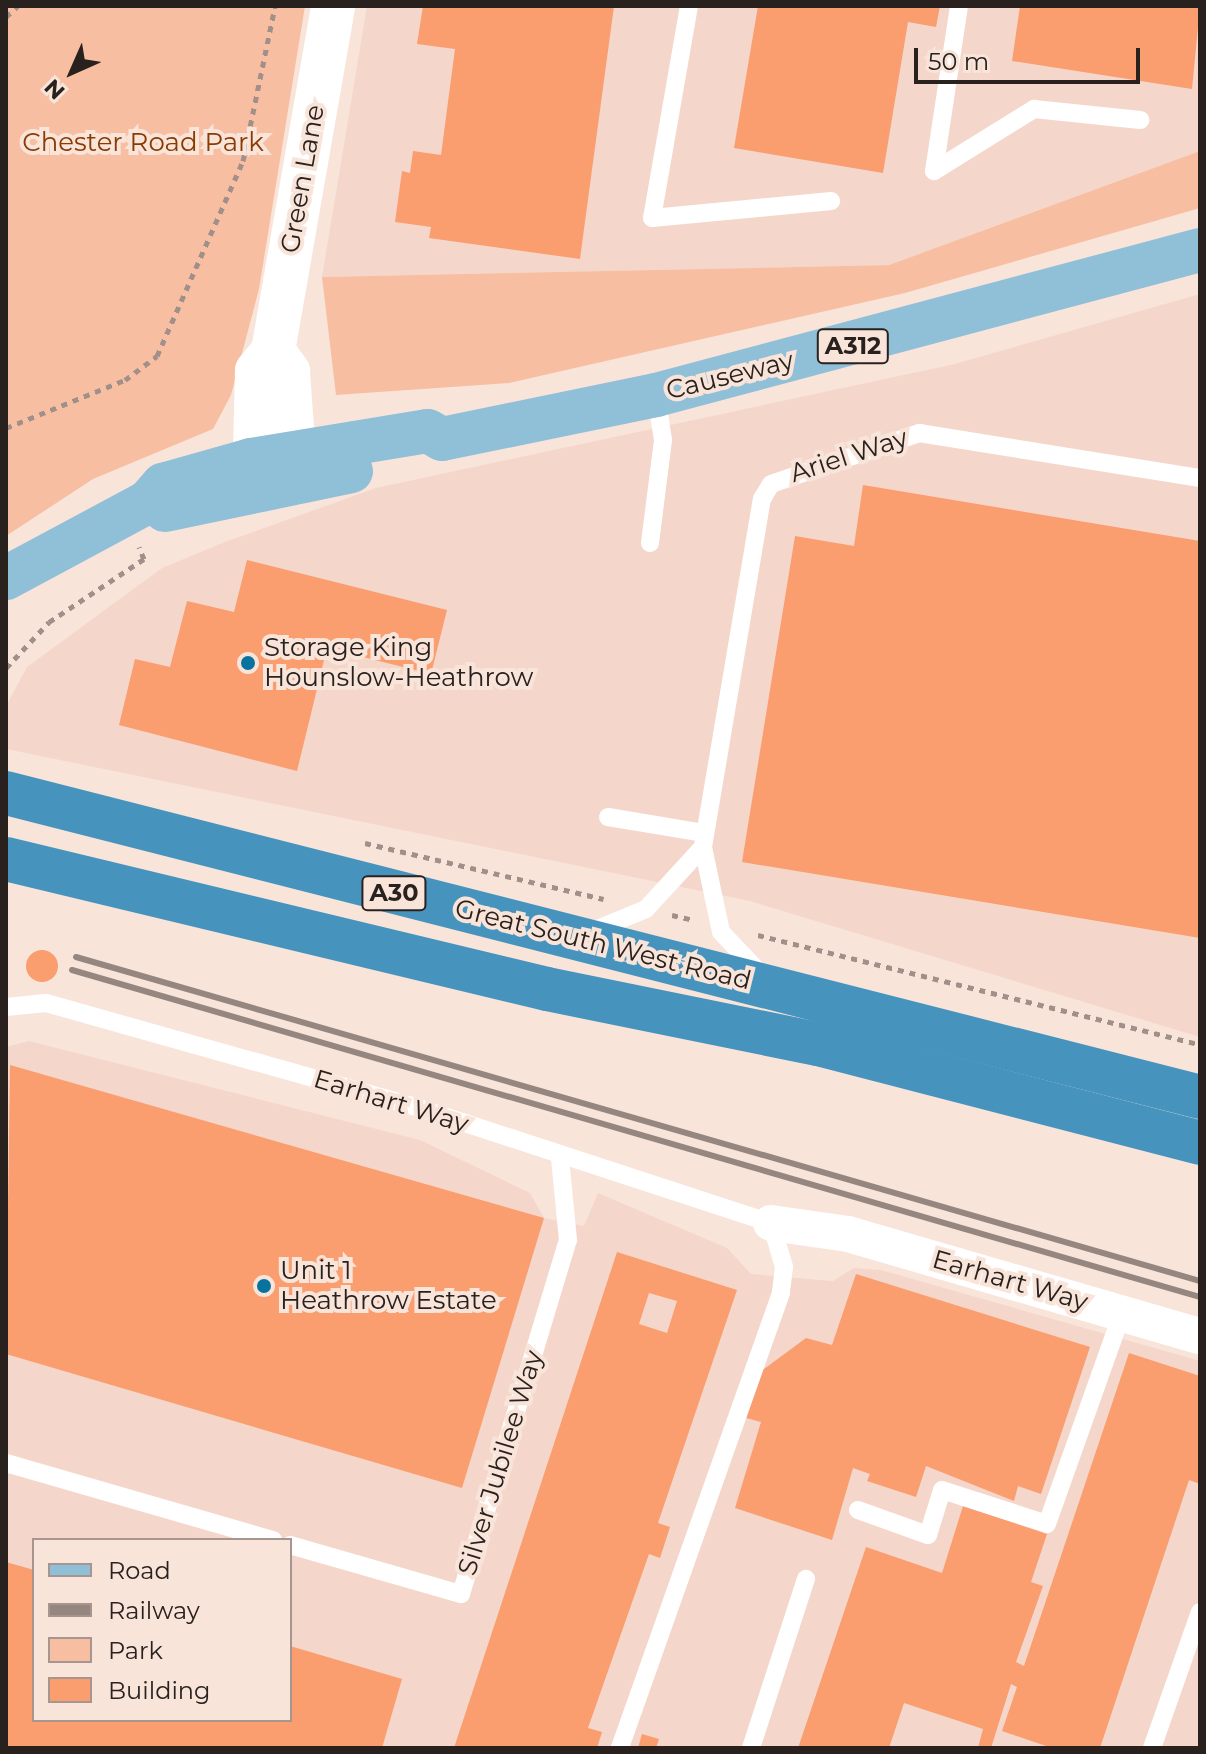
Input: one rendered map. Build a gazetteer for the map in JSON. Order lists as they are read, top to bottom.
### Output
{
  "streets": {
    "highway": ["A30", "Great South West Road"],
    "main road": ["A312", "Causeway"],
    "street": ["Green Lane", "Earhart Way"],
    "lane": ["Ariel Way", "Silver Jubilee Way"]
  },
  "crossings": [
    ["Green Lane", "Causeway"],
    ["Ariel Way", "Great South West Road"],
    ["Earhart Way", "Silver Jubilee Way"]
  ],
  "parks": ["Chester Road Park"],
  "places": ["Storage King Hounslow-Heathrow", "Unit 1 Heathrow Estate"],
  "legend": [
    "Road",
    "Railway",
    "Park",
    "Building"
  ],
  "scale_bar": "50 m",
  "north": "bottom left"
}
